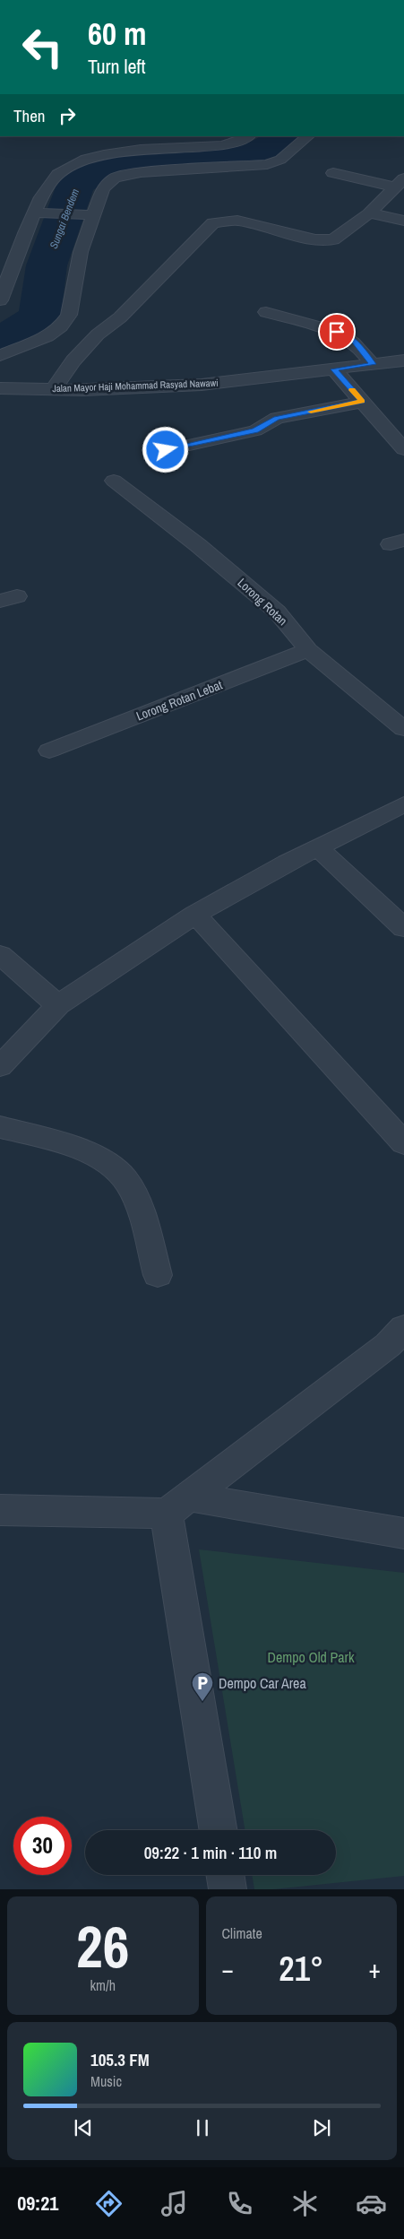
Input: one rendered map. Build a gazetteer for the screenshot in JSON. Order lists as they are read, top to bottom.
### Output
{
  "streets": {
    "street": ["Jalan Mayor Haji Mohammad Rasyad Nawawi", "Lorong Rotan", "Lorong Rotan Lebat"]
  },
  "crossings": [
    ["Lorong Rotan", "Lorong Rotan Lebat"]
  ],
  "water": ["Sungai Bendem"],
  "parks": ["Dempo Old Park"],
  "places": {
    "parking": ["Dempo Car Area"]
  },
  "page": {
    "turn": ["60 m", "Turn left"],
    "then": "Then",
    "limit": "30",
    "trip": "09:22 · 1 min · 110 m",
    "tile": [
      ["26", "km/h"],
      "Climate"
    ],
    "heat": ["−", "21°", "+"],
    "song": ["105.3 FM", "Music"],
    "tabs": "09:21"
  }
}
